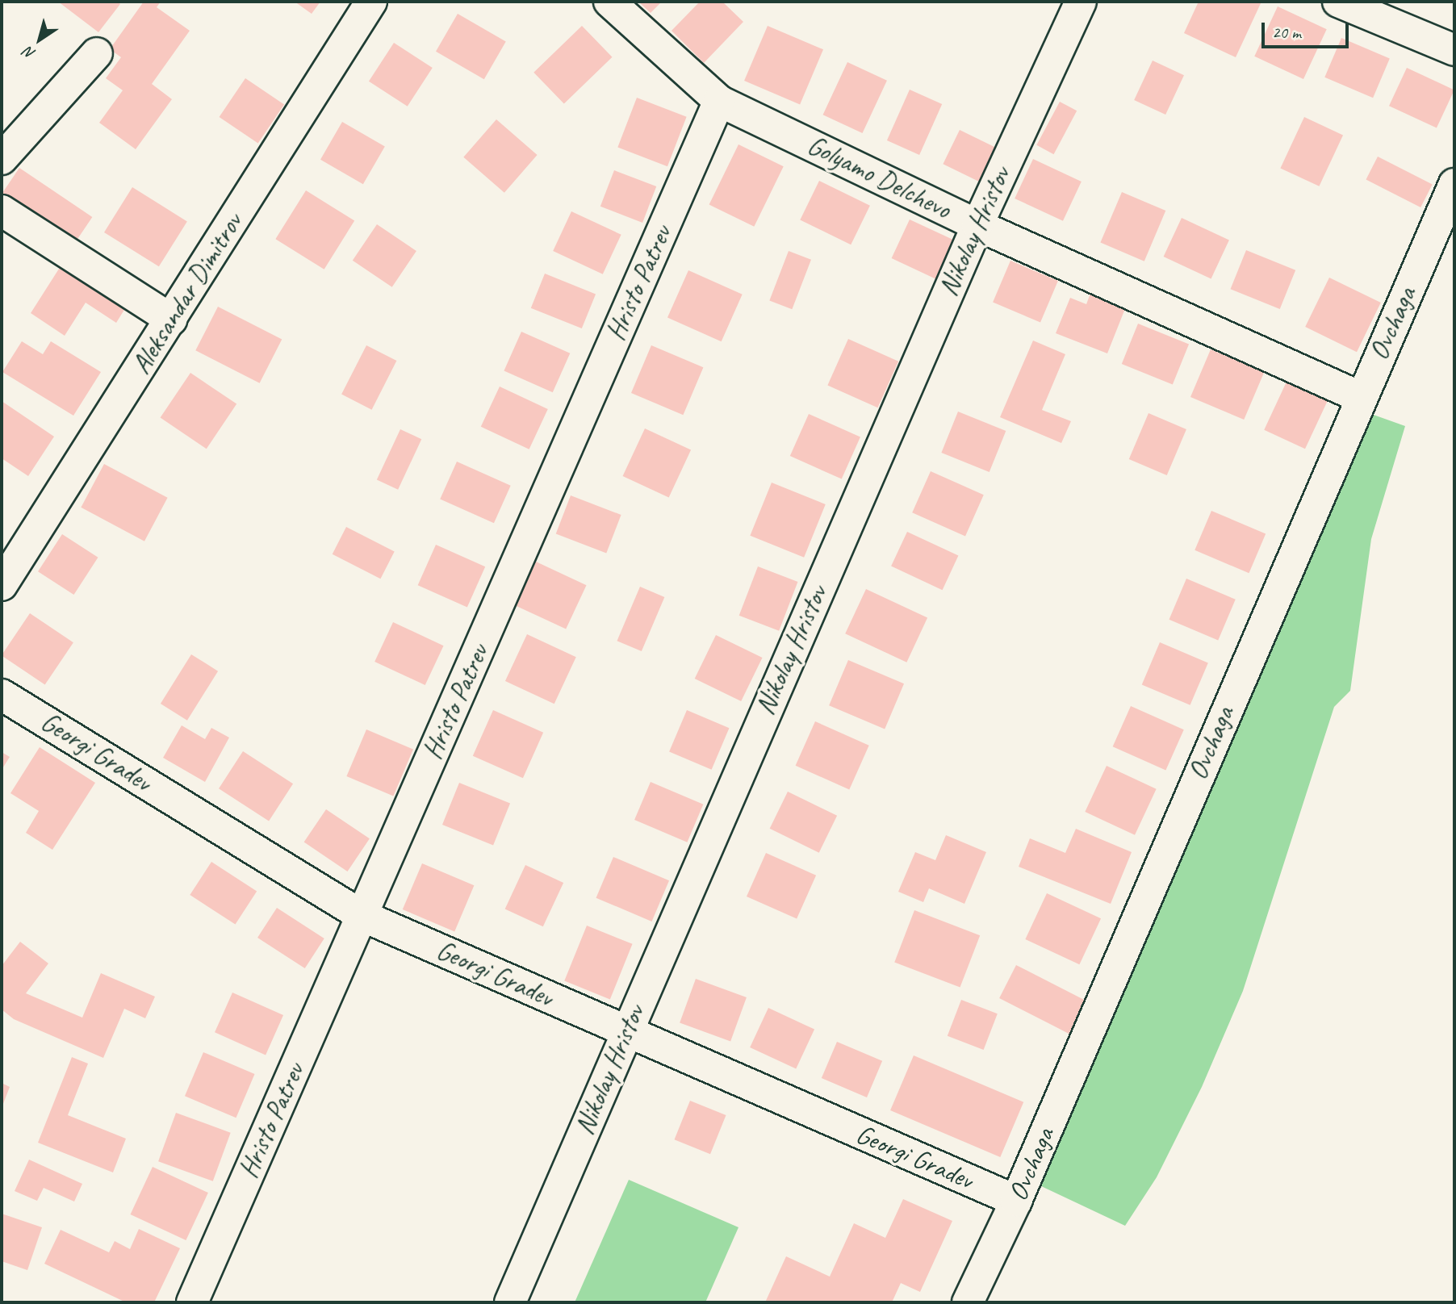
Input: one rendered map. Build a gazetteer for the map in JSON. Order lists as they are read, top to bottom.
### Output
{
  "streets": {
    "street": [
      "Golyamo Delchevo",
      "Nikolay Hristov",
      "Hristo Patrev",
      "Aleksandar Dimitrov",
      "Ovchaga",
      "Georgi Gradev"
    ]
  },
  "crossings": [
    ["Golyamo Delchevo", "Nikolay Hristov"],
    ["Golyamo Delchevo", "Hristo Patrev"],
    ["Golyamo Delchevo", "Ovchaga"],
    ["Nikolay Hristov", "Georgi Gradev"],
    ["Hristo Patrev", "Georgi Gradev"],
    ["Ovchaga", "Georgi Gradev"]
  ],
  "scale_bar": "20 m",
  "north": "bottom left"
}
